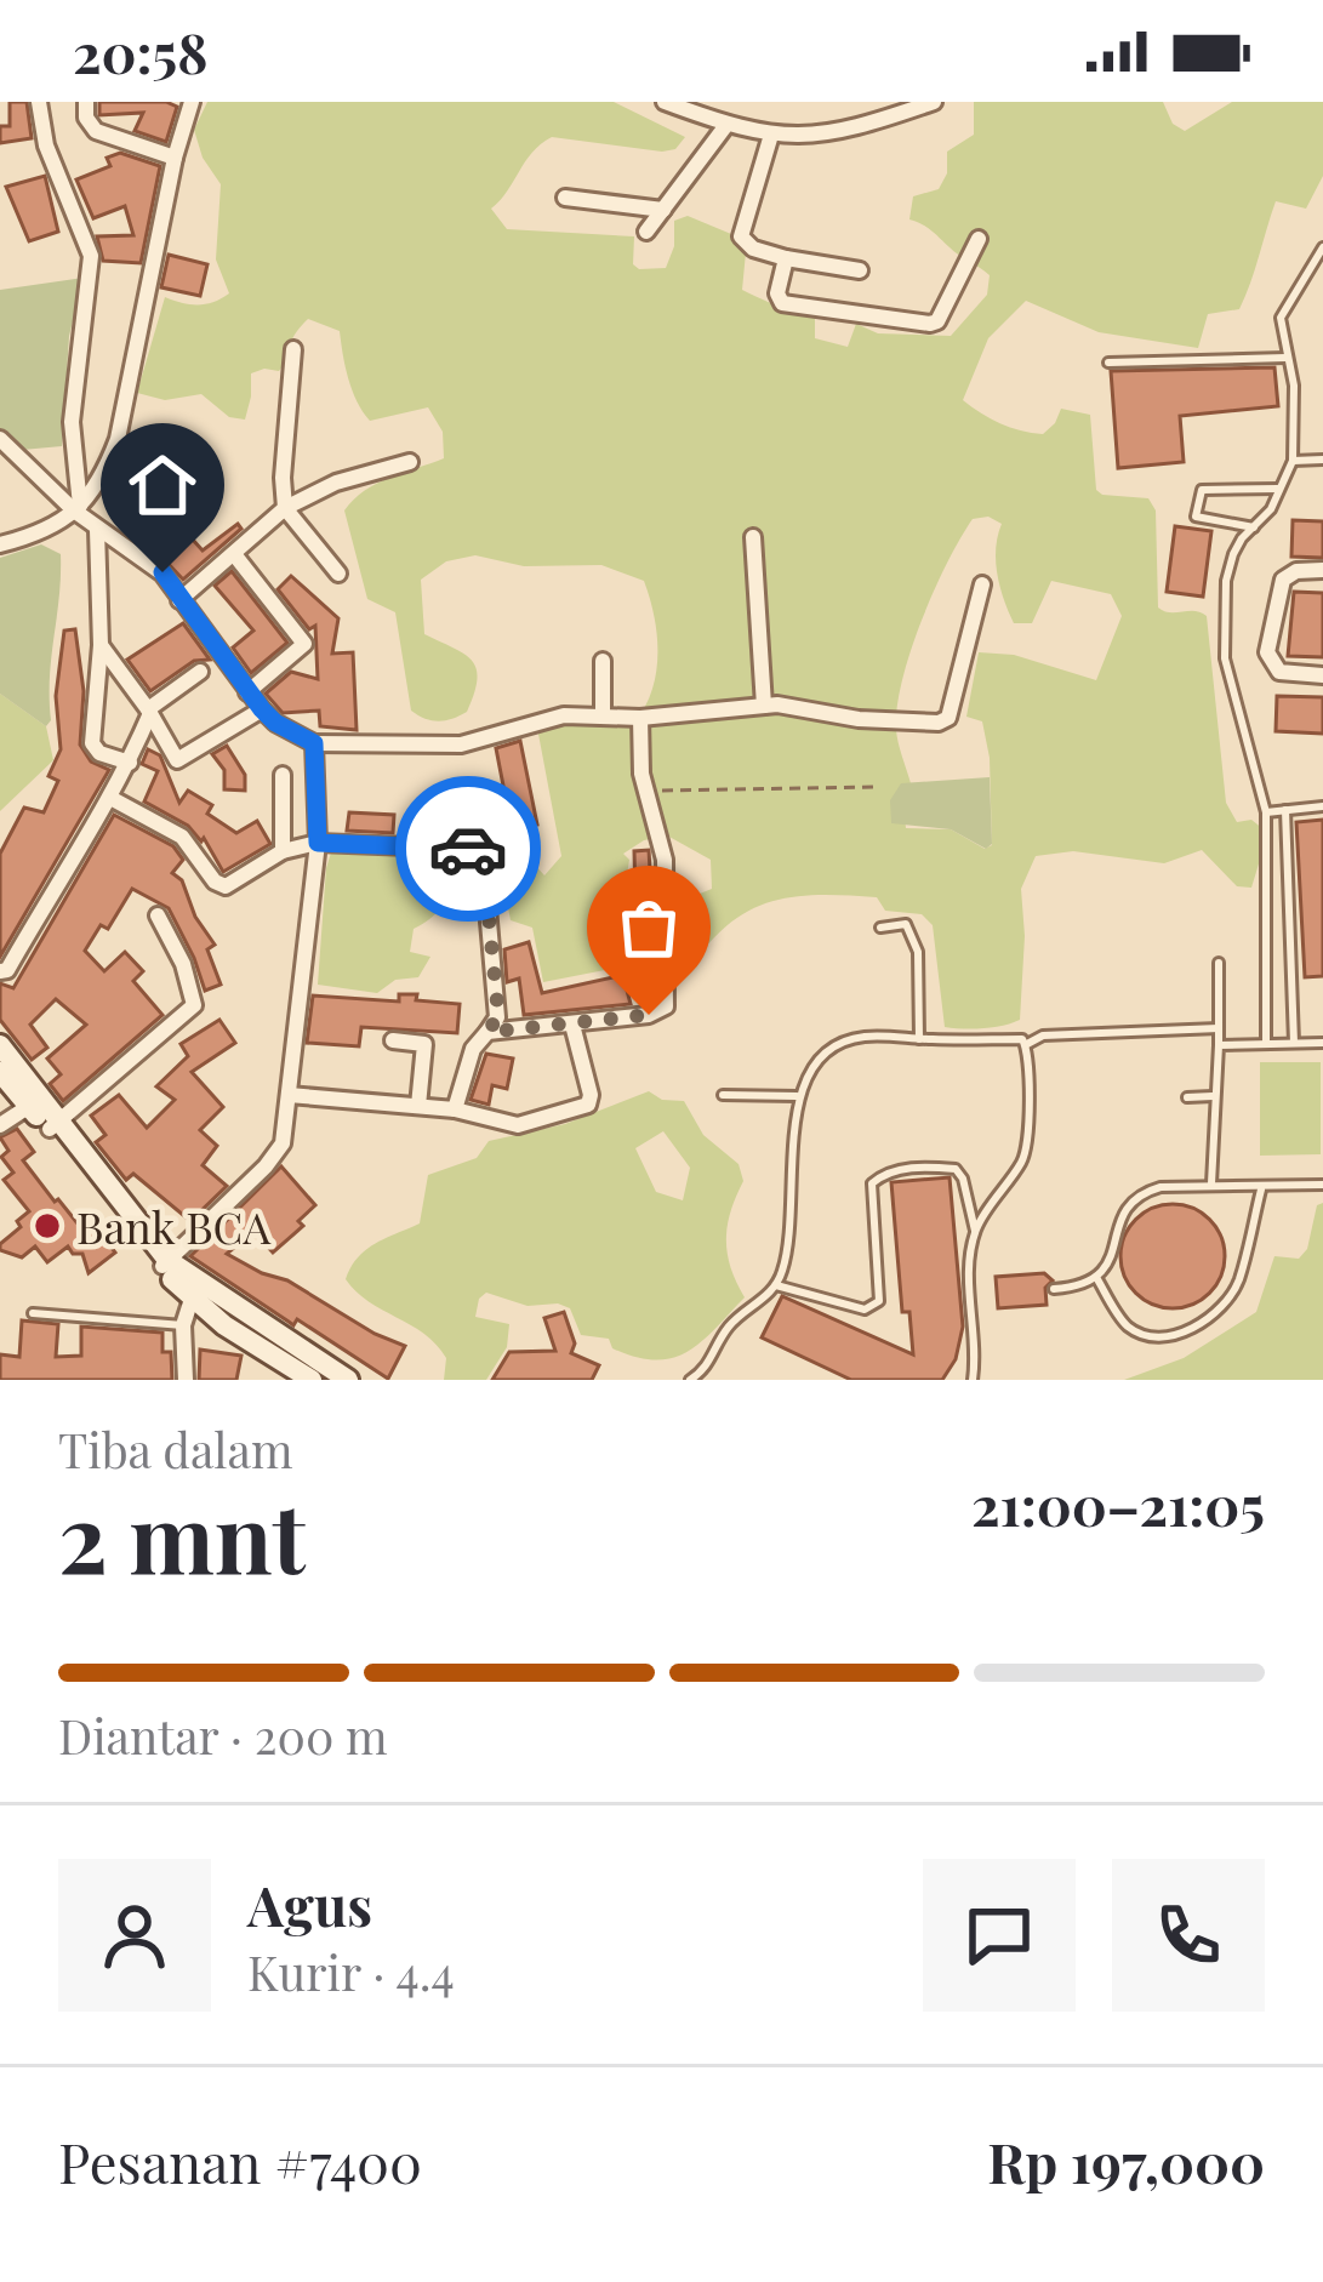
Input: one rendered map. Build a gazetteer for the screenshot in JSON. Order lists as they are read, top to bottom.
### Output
{
  "places": ["Bank BCA"],
  "page": {
    "status": "20:58",
    "heading": ["2 mnt", "Tiba dalam", "21:00–21:05"],
    "panel": [
      "Agus",
      "Kurir · 4.4",
      "Pesanan #7400",
      "Rp 197,000"
    ],
    "bar": "Diantar · 200 m"
  }
}
